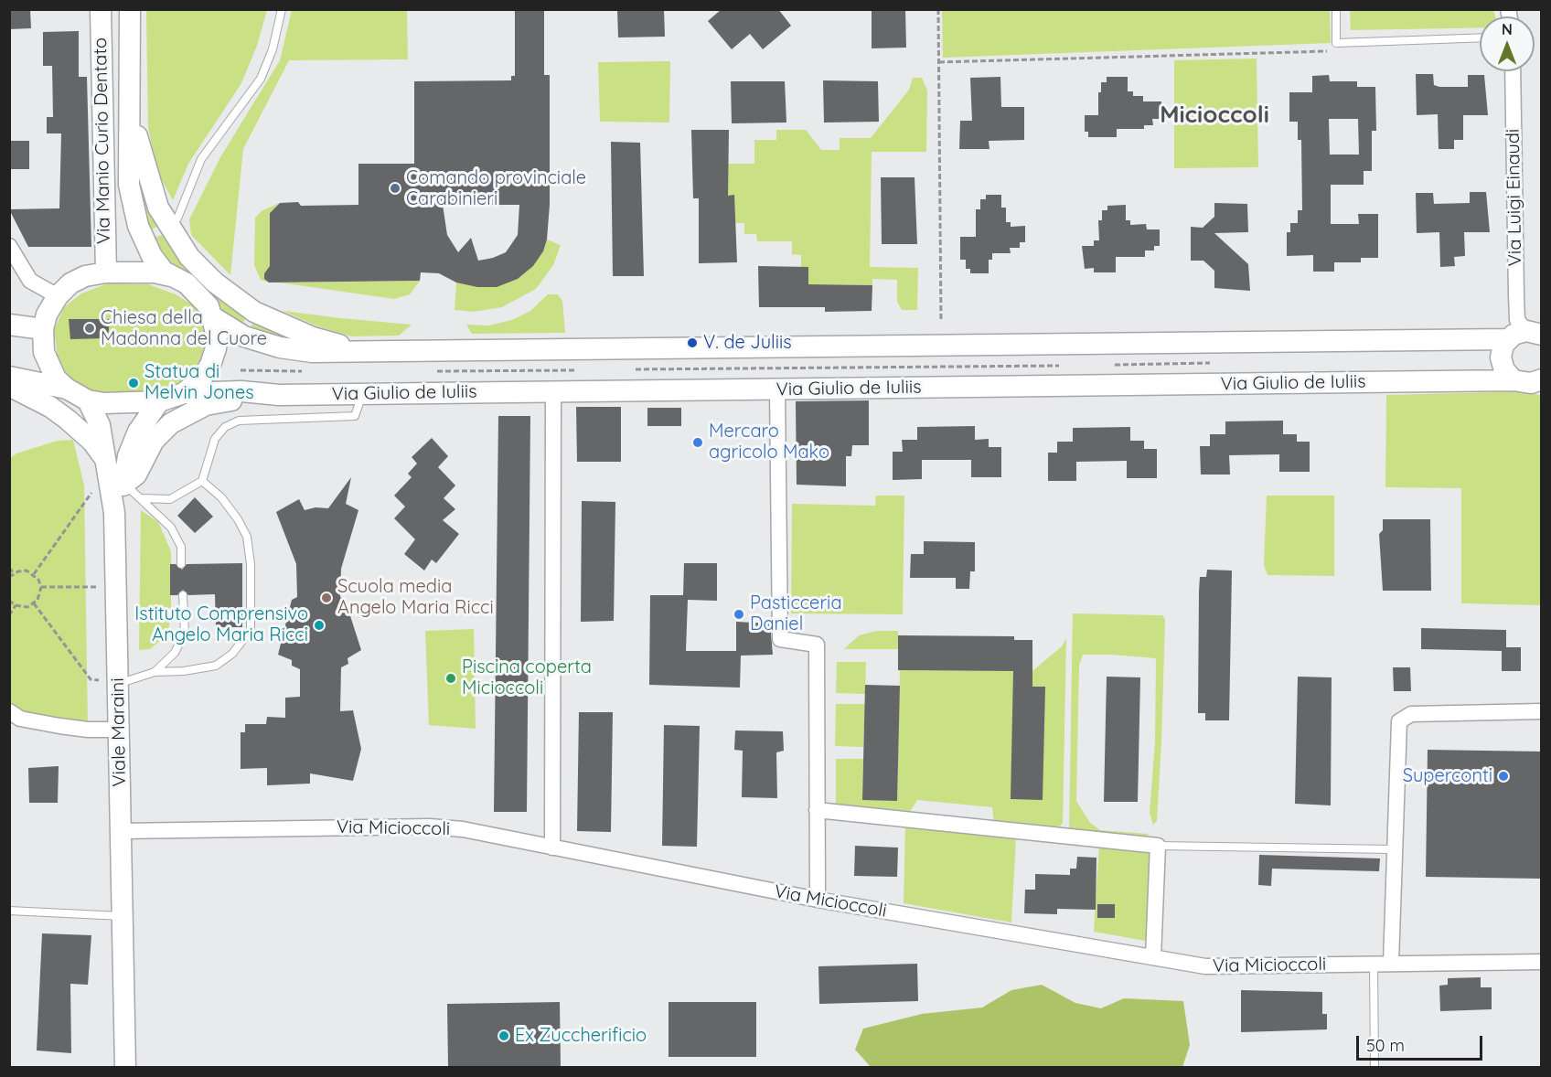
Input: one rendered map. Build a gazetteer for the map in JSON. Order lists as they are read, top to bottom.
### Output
{
  "streets": {
    "main road": ["Via Manio Curio Dentato", "Via Giulio de Iuliis", "Viale Maraini"],
    "street": ["Via Luigi Einaudi", "Via Micioccoli"]
  },
  "crossings": [
    ["Via Manio Curio Dentato", "Via Giulio de Iuliis"],
    ["Via Manio Curio Dentato", "Viale Maraini"],
    ["Via Giulio de Iuliis", "Viale Maraini"],
    ["Viale Maraini", "Via Micioccoli"]
  ],
  "districts": ["Micioccoli"],
  "places": [
    "Comando provinciale Carabinieri",
    "Chiesa della Madonna del Cuore",
    "V. de Juliis",
    "Statua di Melvin Jones",
    "Mercaro agricolo Mako",
    "Scuola media Angelo Maria Ricci",
    "Pasticceria Daniel",
    "Istituto Comprensivo Angelo Maria Ricci",
    "Piscina coperta Micioccoli",
    "Superconti",
    "Ex Zuccherificio"
  ],
  "scale_bar": "50 m",
  "north": "top"
}
